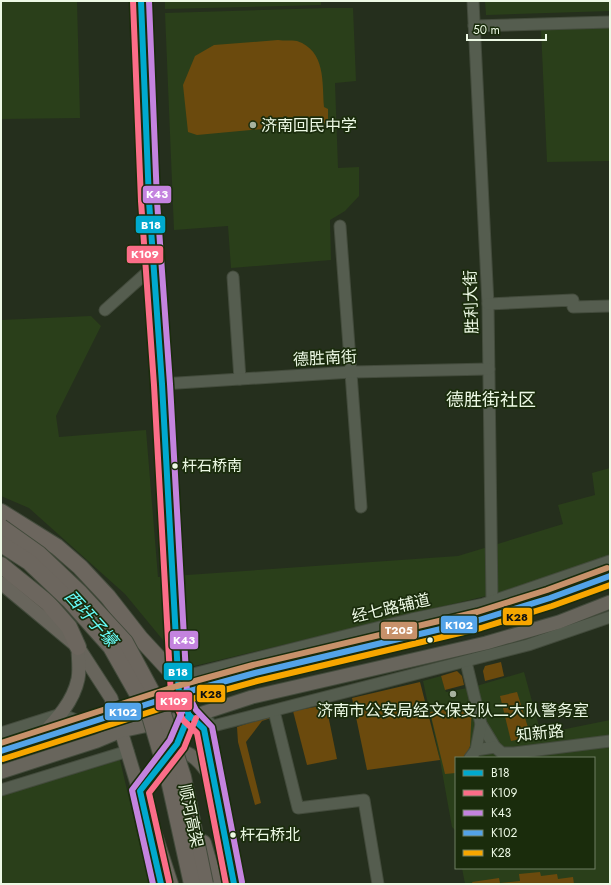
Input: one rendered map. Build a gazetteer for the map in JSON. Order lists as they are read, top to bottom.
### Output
{
  "streets": {
    "highway": ["顺河高架"],
    "street": [
      "胜利大街",
      "德胜南街",
      "经七路辅道",
      "知新路"
    ]
  },
  "crossings": [
    ["胜利大街", "德胜南街"],
    ["胜利大街", "经七路辅道"]
  ],
  "districts": ["德胜街社区"],
  "water": ["西圩子壕"],
  "places": [
    "济南回民中学",
    "杆石桥南",
    "济南市公安局经文保支队二大队警务室",
    "杆石桥北"
  ],
  "lines": [
    "transit line B18",
    "transit line K109",
    "transit line K43",
    "transit line T205",
    "transit line K102",
    "transit line K28"
  ],
  "legend": [
    "B18",
    "K109",
    "K43",
    "K102",
    "K28"
  ],
  "scale_bar": "50 m"
}
